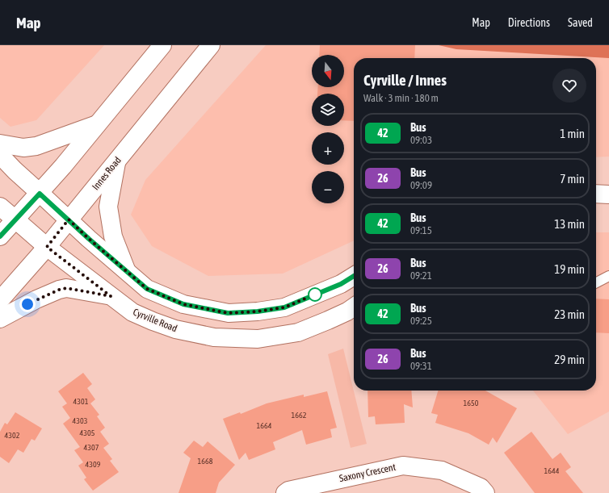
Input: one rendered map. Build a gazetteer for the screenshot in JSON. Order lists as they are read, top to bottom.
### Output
{
  "streets": {
    "main road": ["Innes Road", "Cyrville Road", "Saxony Crescent"]
  },
  "crossings": [
    ["Innes Road", "Cyrville Road"]
  ],
  "lines": ["bus line 42"],
  "house_numbers": [
    "4301",
    "1650",
    "1662",
    "4303",
    "1664",
    "4305",
    "4302",
    "4307",
    "1668",
    "4309",
    "1644"
  ],
  "north": "bottom",
  "page": {
    "header": "Map",
    "nav": ["Map", "Directions", "Saved"],
    "map_buttons": ["+", "−"],
    "heading": ["Cyrville / Innes", "Walk · 3 min · 180 m"],
    "list": [
      {
        "mark": "42",
        "name": "Bus",
        "note": "09:03",
        "value": "1 min"
      },
      {
        "mark": "26",
        "name": "Bus",
        "note": "09:09",
        "value": "7 min"
      },
      {
        "mark": "42",
        "name": "Bus",
        "note": "09:15",
        "value": "13 min"
      },
      {
        "mark": "26",
        "name": "Bus",
        "note": "09:21",
        "value": "19 min"
      },
      {
        "mark": "42",
        "name": "Bus",
        "note": "09:25",
        "value": "23 min"
      },
      {
        "mark": "26",
        "name": "Bus",
        "note": "09:31",
        "value": "29 min"
      }
    ]
  }
}
